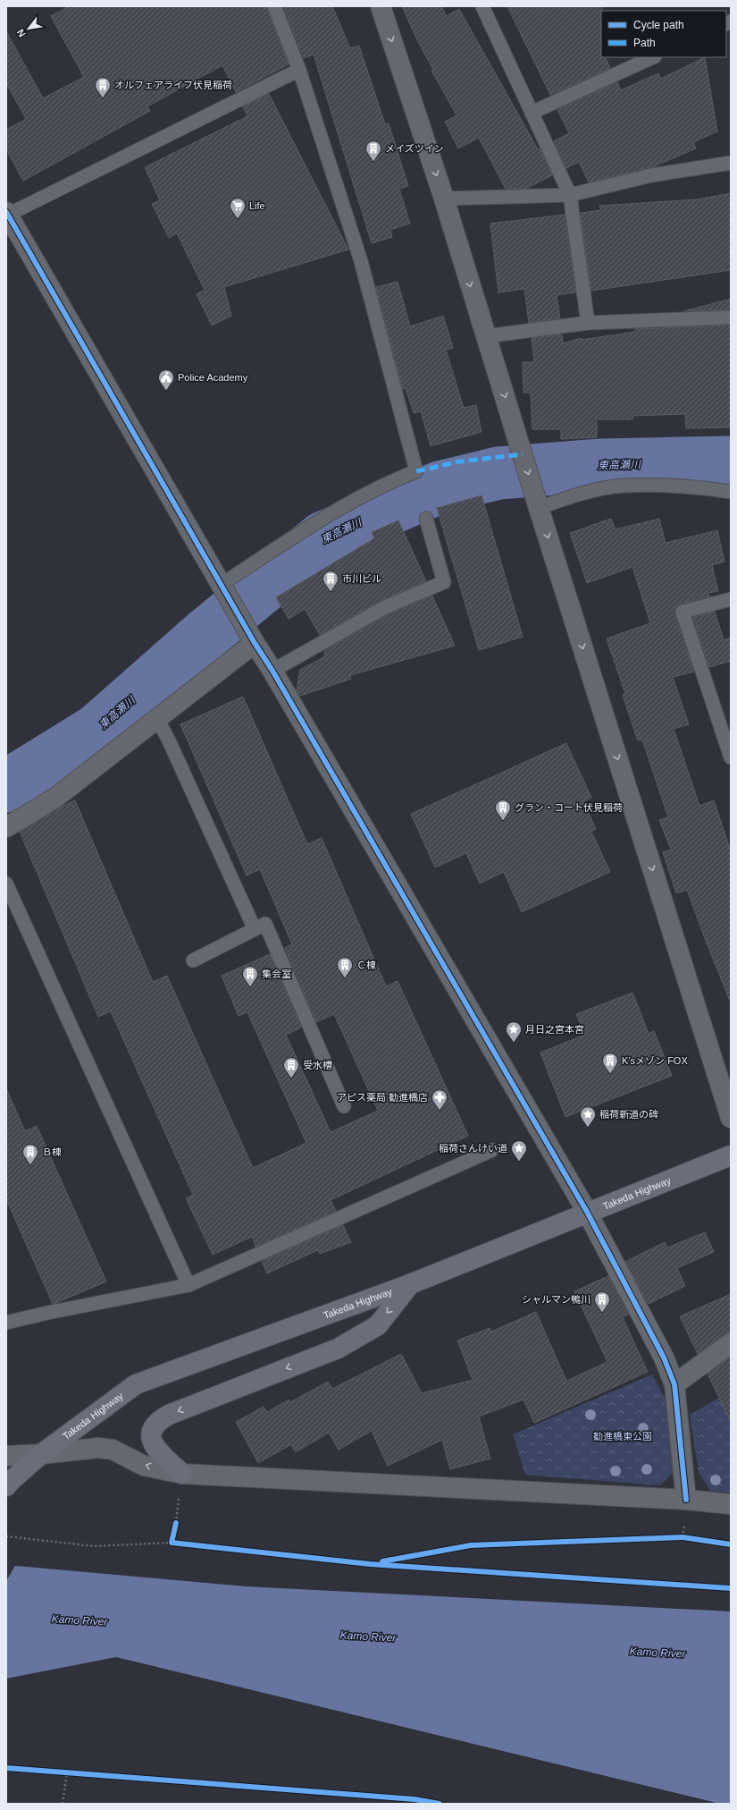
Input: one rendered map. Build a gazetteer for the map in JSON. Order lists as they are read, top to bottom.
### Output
{
  "streets": {
    "highway": ["Takeda Highway"]
  },
  "water": ["東高瀬川", "Kamo River"],
  "parks": ["勧進橋東公園"],
  "places": {
    "building": [
      "オルフェアライフ伏見稲荷",
      "メイズツイン",
      "市川ビル",
      "グラン・コート伏見稲荷",
      "Ｃ棟",
      "集会室",
      "K’sメゾン FOX",
      "受水槽",
      "Ｂ棟",
      "シャルマン鴨川"
    ],
    "supermarket": ["Life"],
    "public building": ["Police Academy"],
    "place": ["月日之宮本宮", "稲荷新道の碑", "稲荷さんけい道"],
    "pharmacy": ["アピス薬局 勧進橋店"]
  },
  "legend": ["Cycle path", "Path"],
  "north": "bottom left"
}
